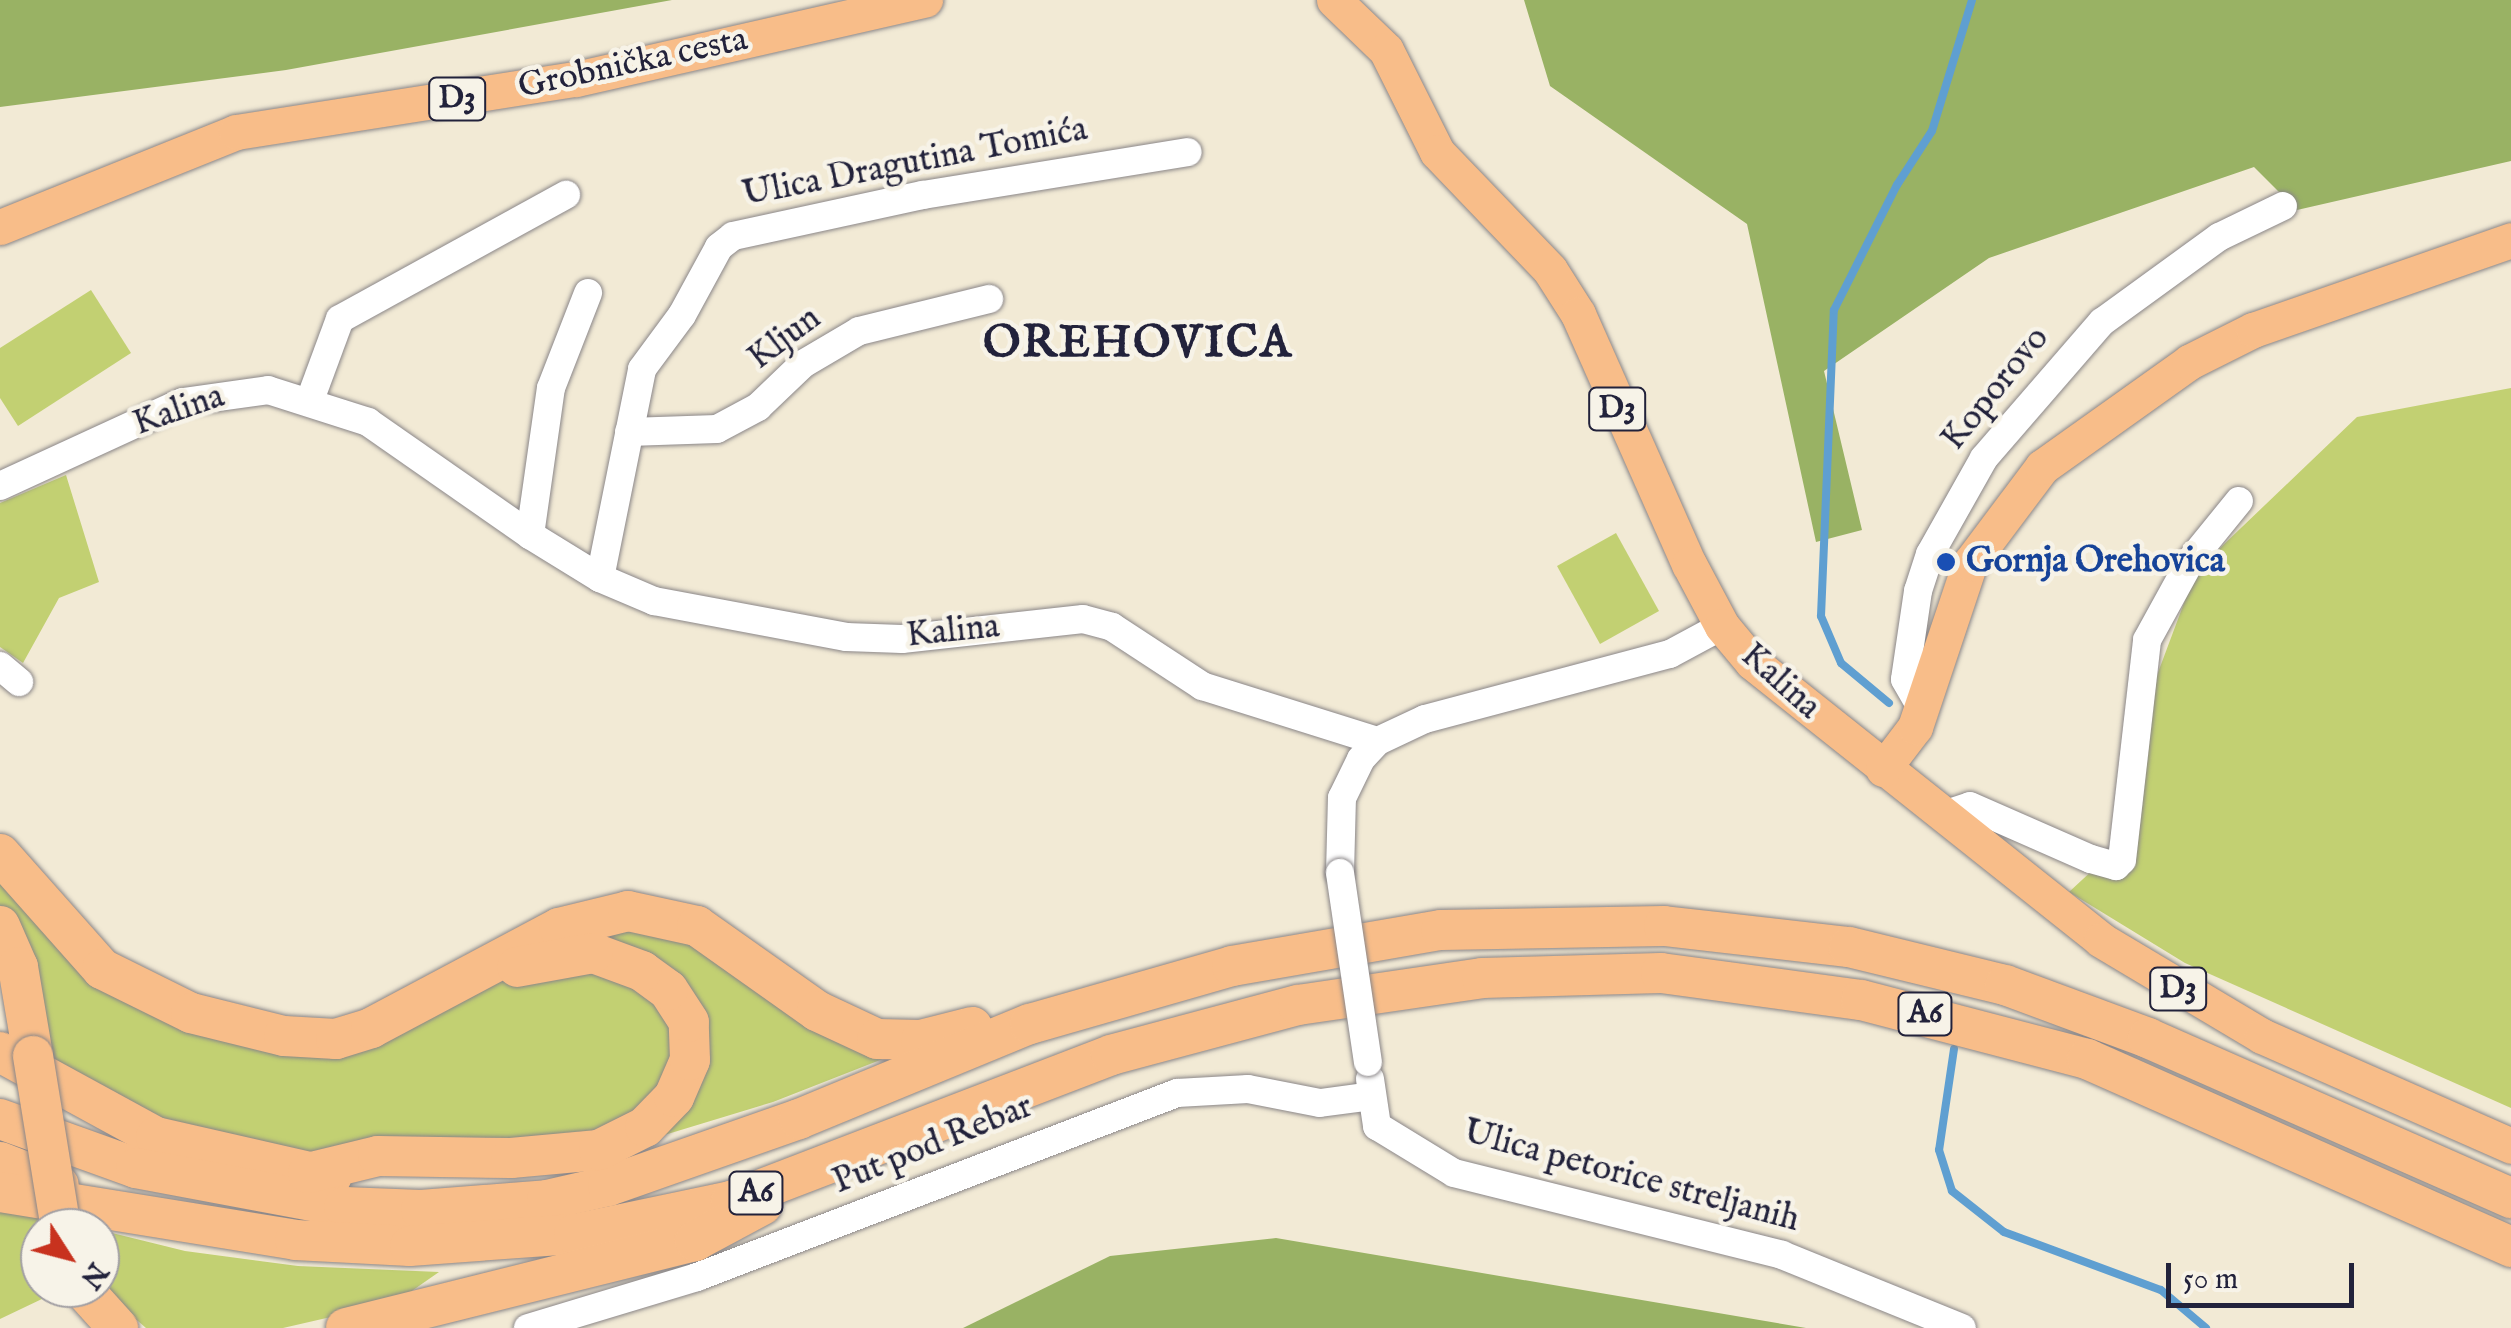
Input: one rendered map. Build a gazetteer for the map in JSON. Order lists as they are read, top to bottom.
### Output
{
  "streets": {
    "highway": ["A6"],
    "main road": ["Grobnička cesta", "D3", "Kalina"],
    "street": [
      "Ulica Dragutina Tomića",
      "Kljun",
      "Koporovo",
      "Put pod Rebar",
      "Ulica petorice streljanih"
    ]
  },
  "crossings": [
    ["D3", "Kalina"],
    ["Ulica Dragutina Tomića", "Kljun"],
    ["Ulica Dragutina Tomića", "Kalina"],
    ["Kalina", "Ulica petorice streljanih"],
    ["Put pod Rebar", "Ulica petorice streljanih"]
  ],
  "districts": ["OREHOVICA"],
  "places": ["Gornja Orehovica"],
  "scale_bar": "50 m",
  "north": "bottom right"
}
